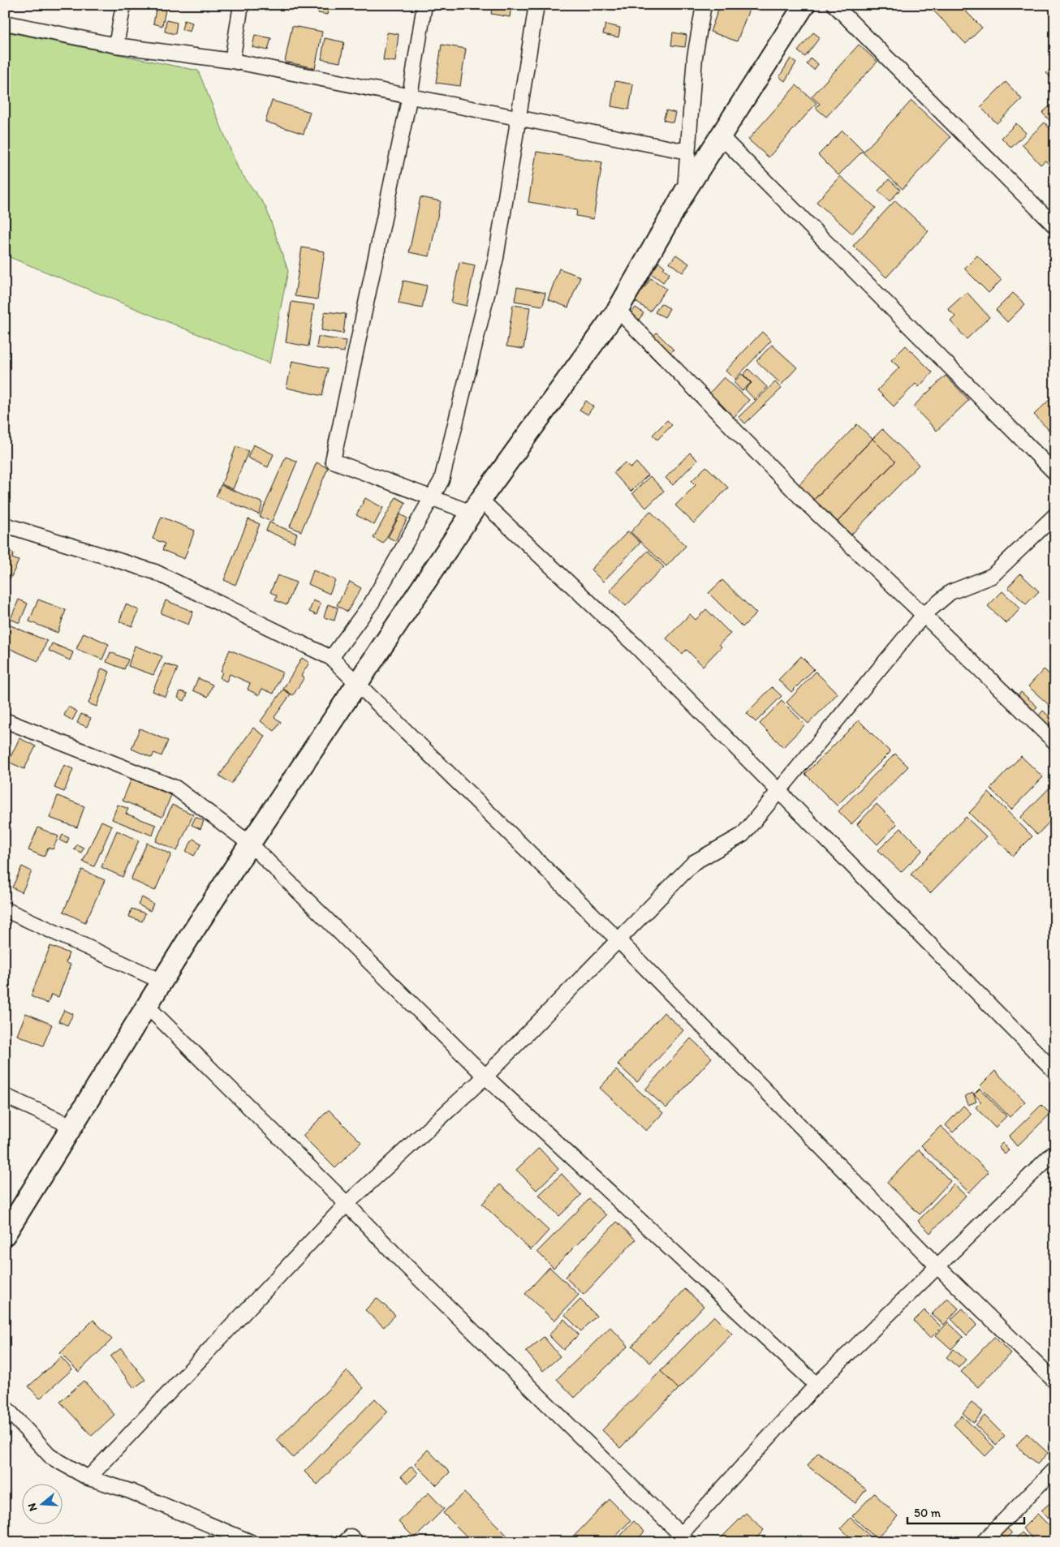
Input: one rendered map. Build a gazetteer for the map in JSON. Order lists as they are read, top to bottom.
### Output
{
  "scale_bar": "50 m",
  "north": "left"
}
